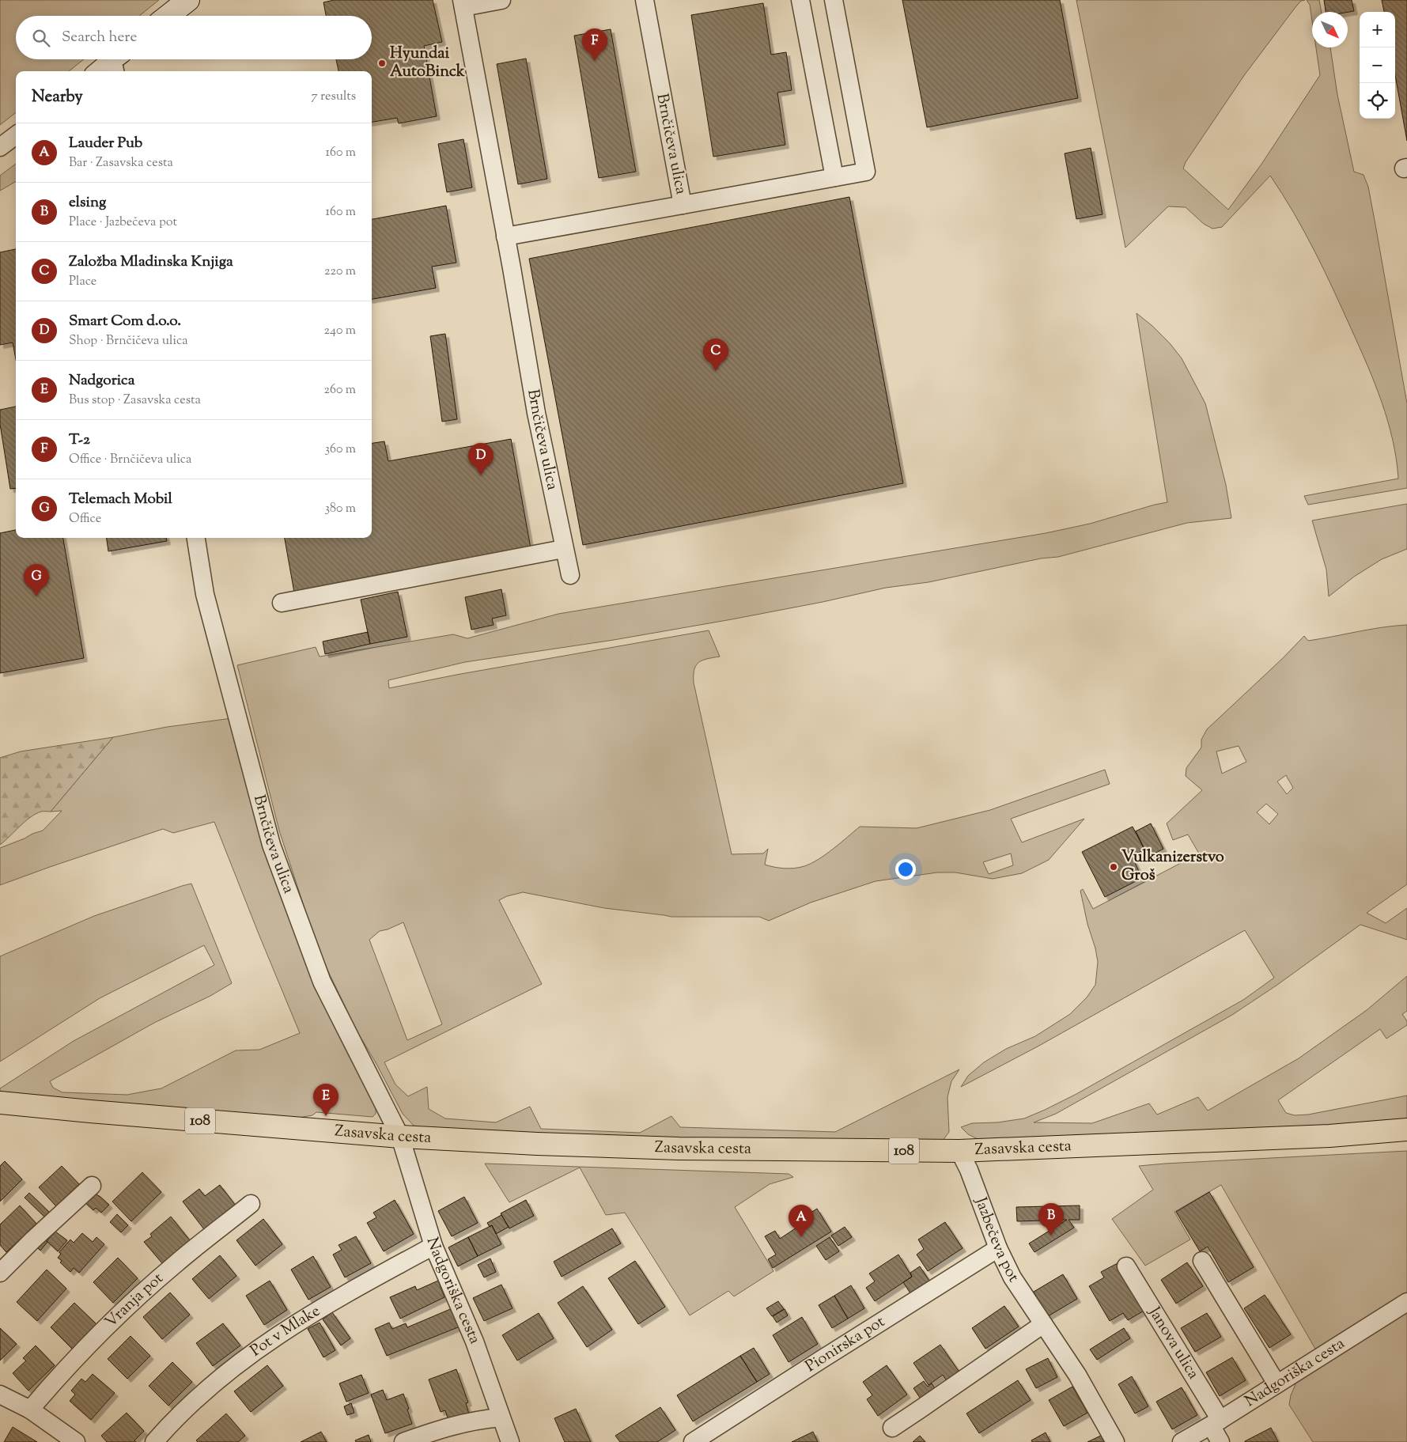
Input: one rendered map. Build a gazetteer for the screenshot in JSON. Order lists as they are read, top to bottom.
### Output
{
  "streets": {
    "main road": ["108", "Zasavska cesta"],
    "street": [
      "Brnčičeva ulica",
      "Jazbečeva pot",
      "Nadgoriška cesta",
      "Vranja pot",
      "Pot v Mlake",
      "Janova ulica",
      "Pionirska pot"
    ]
  },
  "crossings": [
    ["Brnčičeva ulica", "Zasavska cesta"],
    ["Brnčičeva ulica", "Nadgoriška cesta"],
    ["Zasavska cesta", "Jazbečeva pot"],
    ["Zasavska cesta", "Nadgoriška cesta"],
    ["Jazbečeva pot", "Pionirska pot"],
    ["Nadgoriška cesta", "Pot v Mlake"],
    ["Nadgoriška cesta", "Janova ulica"]
  ],
  "places": ["Hyundai AutoBinck", "Vulkanizerstvo Groš"],
  "north": "bottom right",
  "page": {
    "map_buttons": ["+", "−"],
    "search": "Search here",
    "pins": [
      "F",
      "C",
      "D",
      "G",
      "E",
      "B",
      "A"
    ],
    "heading": ["Nearby", "7 results"],
    "list": [
      {
        "mark": "A",
        "name": "Lauder Pub",
        "note": "Bar · Zasavska cesta",
        "value": "160 m"
      },
      {
        "mark": "B",
        "name": "elsing",
        "note": "Place · Jazbečeva pot",
        "value": "160 m"
      },
      {
        "mark": "C",
        "name": "Založba Mladinska Knjiga",
        "note": "Place",
        "value": "220 m"
      },
      {
        "mark": "D",
        "name": "Smart Com d.o.o.",
        "note": "Shop · Brnčičeva ulica",
        "value": "240 m"
      },
      {
        "mark": "E",
        "name": "Nadgorica",
        "note": "Bus stop · Zasavska cesta",
        "value": "260 m"
      },
      {
        "mark": "F",
        "name": "T-2",
        "note": "Office · Brnčičeva ulica",
        "value": "360 m"
      },
      {
        "mark": "G",
        "name": "Telemach Mobil",
        "note": "Office",
        "value": "380 m"
      }
    ]
  }
}
